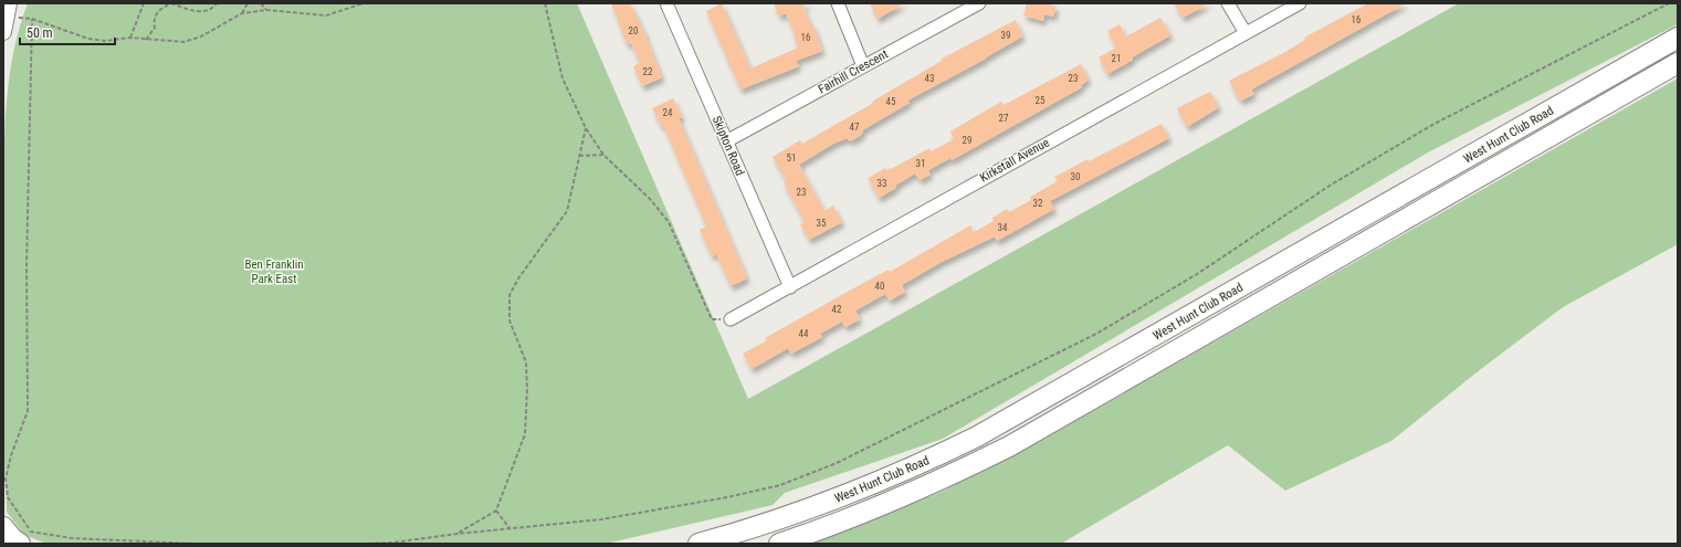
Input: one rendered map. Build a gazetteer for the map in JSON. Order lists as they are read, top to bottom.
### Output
{
  "streets": {
    "main road": ["West Hunt Club Road"],
    "street": ["Fairhill Crescent", "Skipton Road", "Kirkstall Avenue"]
  },
  "crossings": [
    ["Fairhill Crescent", "Skipton Road"],
    ["Skipton Road", "Kirkstall Avenue"]
  ],
  "parks": ["Ben Franklin Park East"],
  "house_numbers": [
    "16",
    "20",
    "39",
    "16",
    "21",
    "22",
    "43",
    "23",
    "25",
    "45",
    "24",
    "27",
    "47",
    "29",
    "51",
    "31",
    "30",
    "33",
    "23",
    "32",
    "35",
    "34",
    "40",
    "42",
    "44"
  ],
  "scale_bar": "50 m"
}
